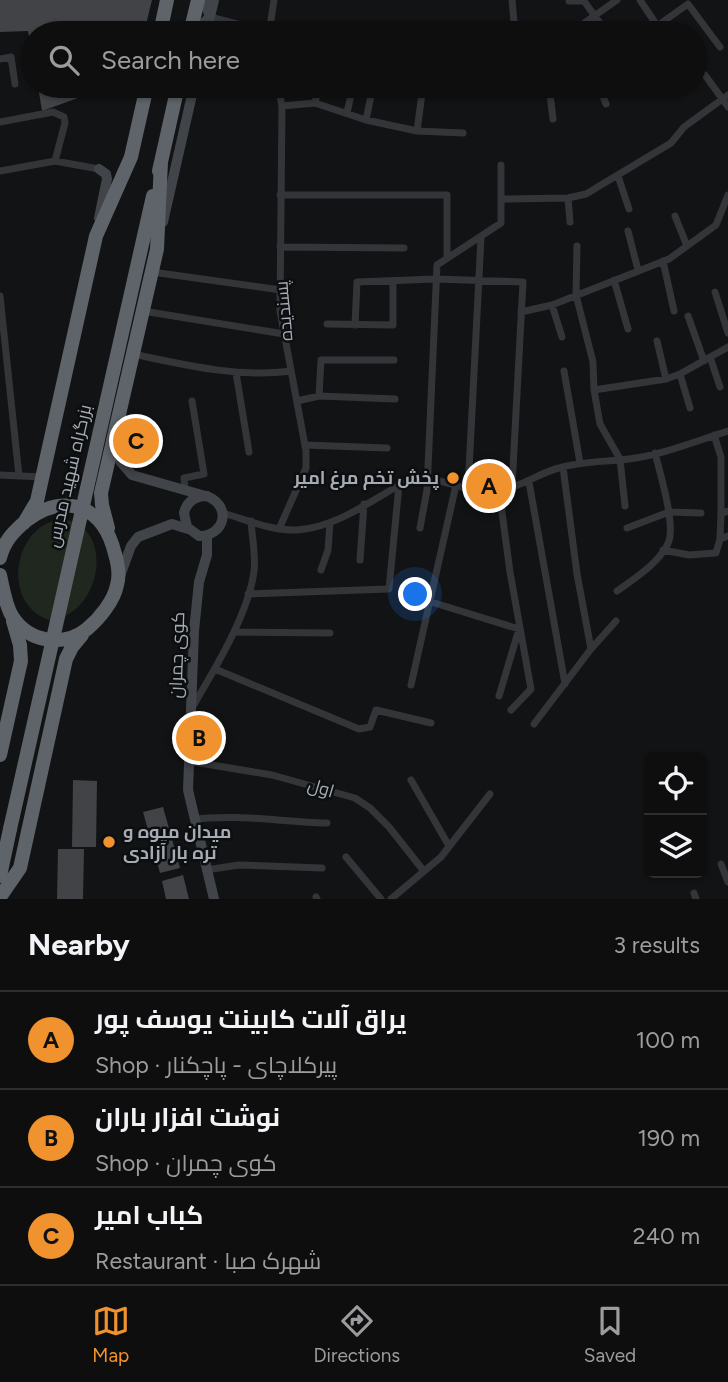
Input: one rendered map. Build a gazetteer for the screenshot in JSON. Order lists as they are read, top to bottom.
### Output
{
  "streets": {
    "highway": ["بزرگراه شهید مدرس"],
    "main road": ["کوی چمران"],
    "street": ["پسندیده", "اول"]
  },
  "crossings": [
    ["کوی چمران", "اول"]
  ],
  "places": ["پخش تخم مرغ امیر", "میدان میوه و تره بار آزادی"],
  "page": {
    "search": "Search here",
    "pins": ["C", "A", "B"],
    "heading": ["Nearby", "3 results"],
    "list": [
      {
        "mark": "A",
        "name": "یراق آلات کابینت یوسف پور",
        "note": "Shop · پیرکلاچای - پاچکنار",
        "value": "100 m"
      },
      {
        "mark": "B",
        "name": "نوشت افزار باران",
        "note": "Shop · کوی چمران",
        "value": "190 m"
      },
      {
        "mark": "C",
        "name": "کباب امیر",
        "note": "Restaurant · شهرک صبا",
        "value": "240 m"
      }
    ],
    "nav": ["Map", "Directions", "Saved"]
  }
}
